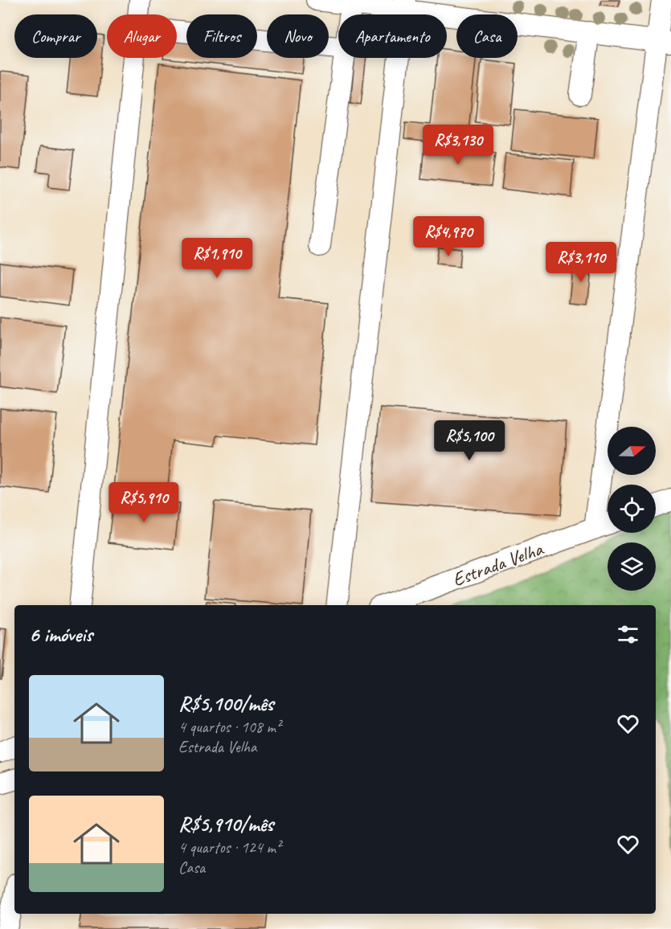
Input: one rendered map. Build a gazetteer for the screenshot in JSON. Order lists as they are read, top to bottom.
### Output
{
  "streets": {
    "street": ["Estrada Velha"]
  },
  "north": "right",
  "page": {
    "chip": [
      "Comprar",
      "Alugar",
      "Filtros",
      "Novo",
      "Apartamento",
      "Casa"
    ],
    "price": [
      "R$3,130",
      "R$4,970",
      "R$1,910",
      "R$3,110",
      "R$5,100",
      "R$5,910"
    ],
    "heading": "6 imóveis",
    "list": [
      {
        "name": "R$5,100/mês",
        "note": "4 quartos · 108 m² · Estrada Velha"
      },
      {
        "name": "R$5,910/mês",
        "note": "4 quartos · 124 m² · Casa"
      }
    ]
  }
}
